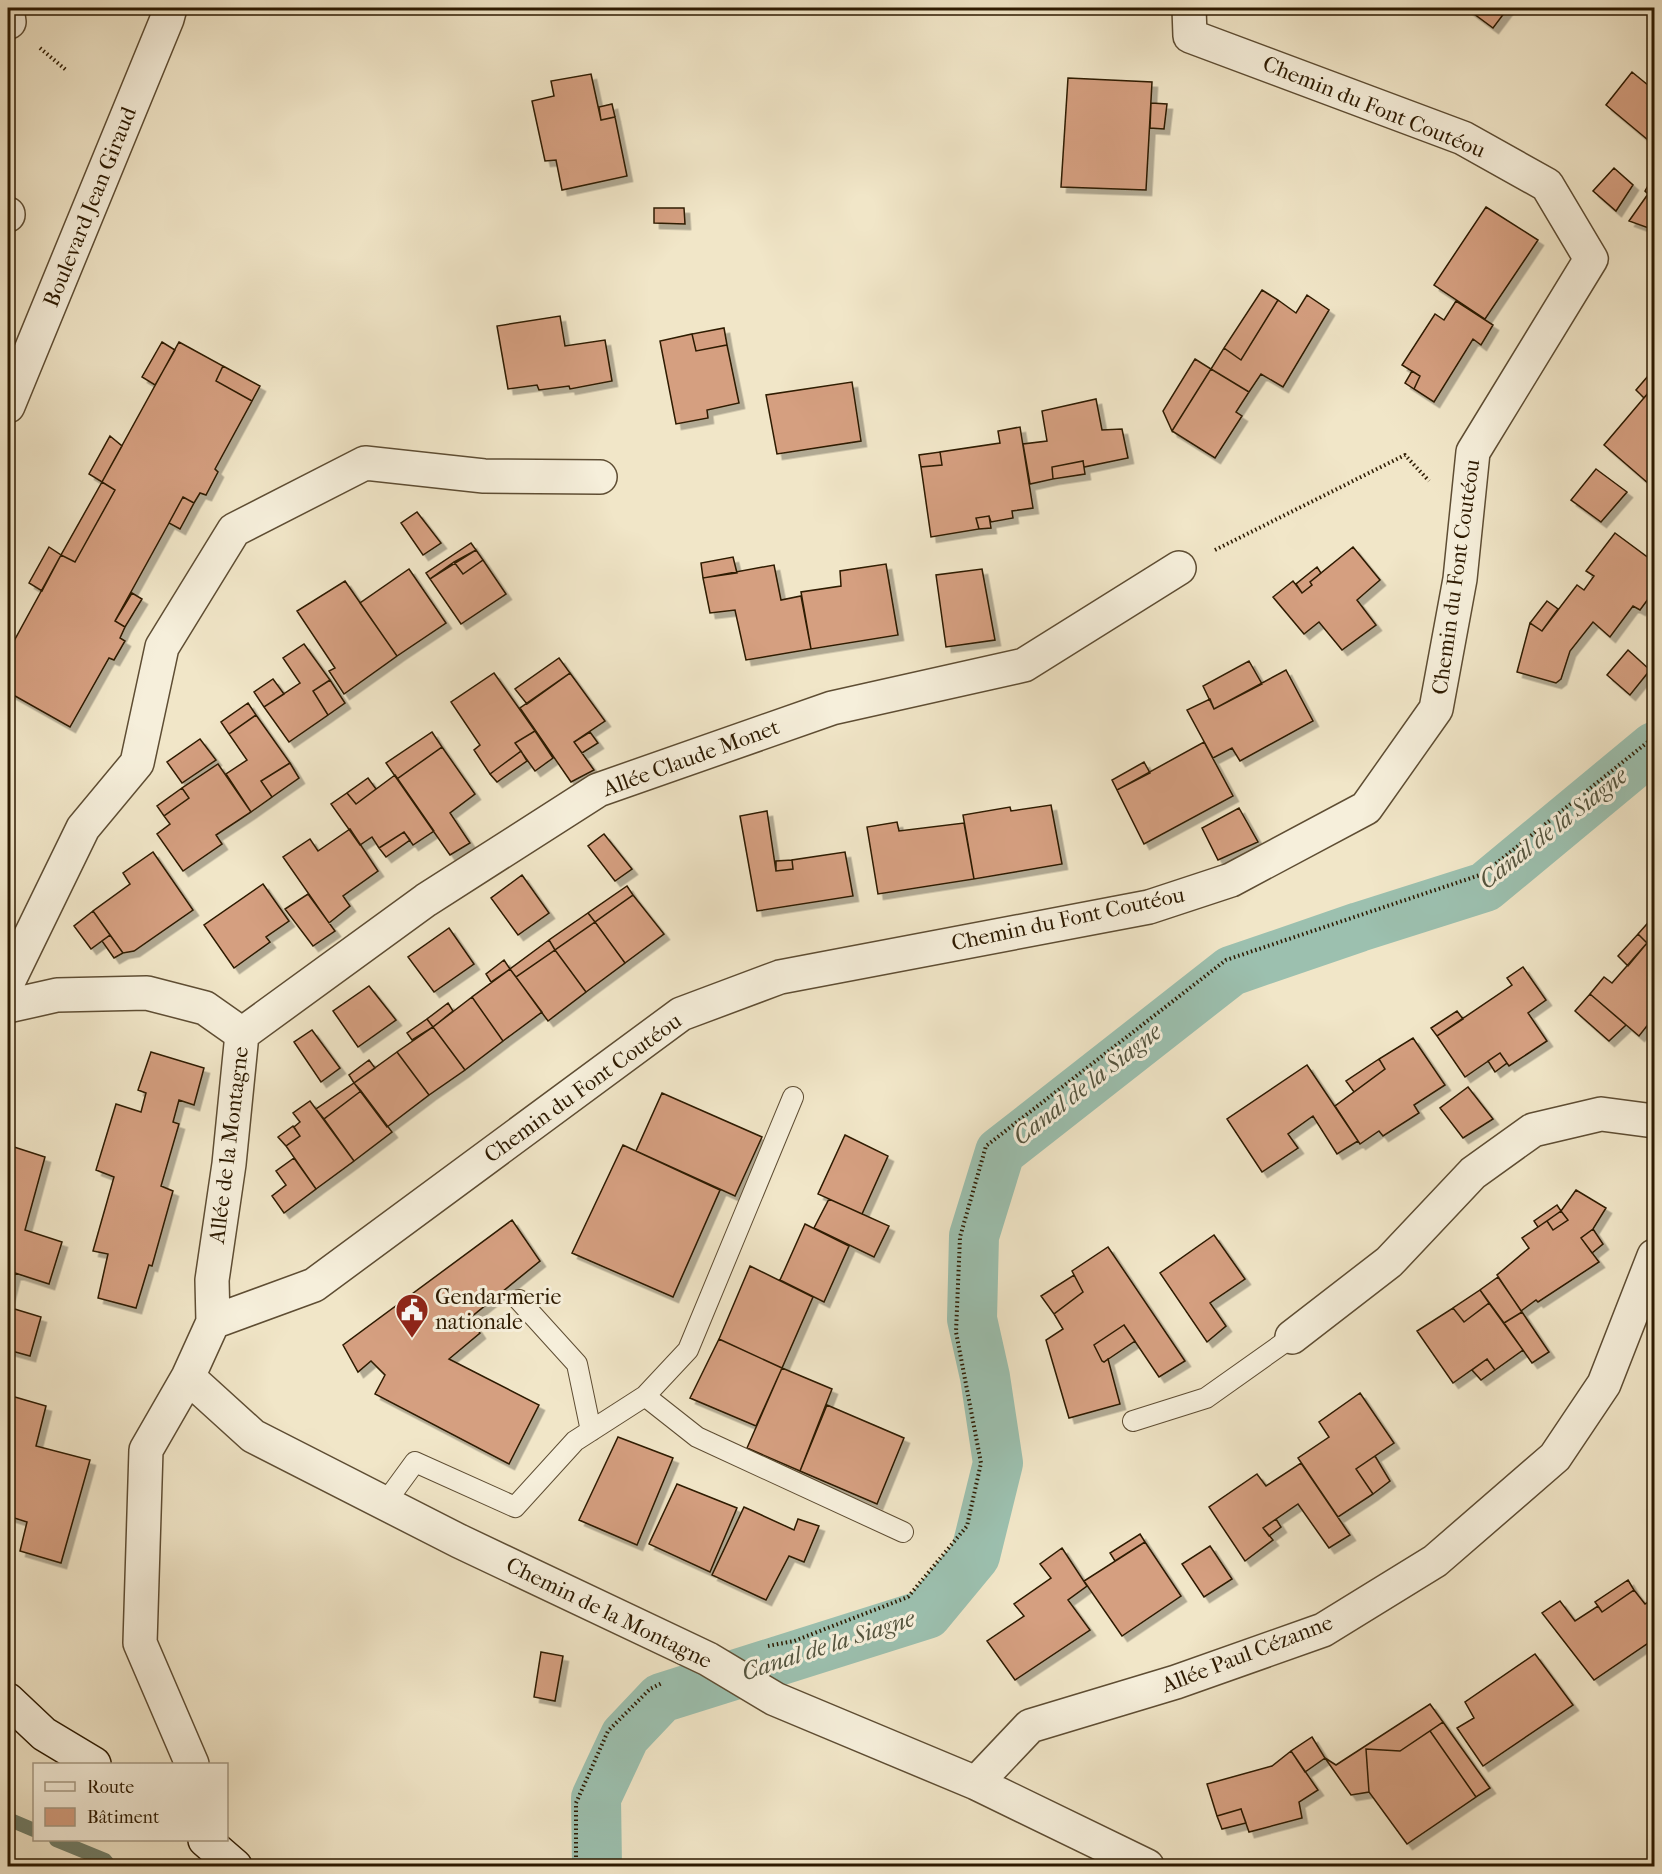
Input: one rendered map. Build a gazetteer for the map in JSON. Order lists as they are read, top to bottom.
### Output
{
  "streets": {
    "street": [
      "Chemin du Font Coutéou",
      "Boulevard Jean Giraud",
      "Allée Claude Monet",
      "Allée de la Montagne",
      "Chemin de la Montagne",
      "Allée Paul Cézanne"
    ]
  },
  "crossings": [
    ["Chemin du Font Coutéou", "Allée de la Montagne"],
    ["Allée Claude Monet", "Allée de la Montagne"],
    ["Chemin de la Montagne", "Allée Paul Cézanne"]
  ],
  "water": ["Canal de la Siagne"],
  "places": {
    "public building": ["Gendarmerie nationale"]
  },
  "legend": ["Route", "Bâtiment"]
}
